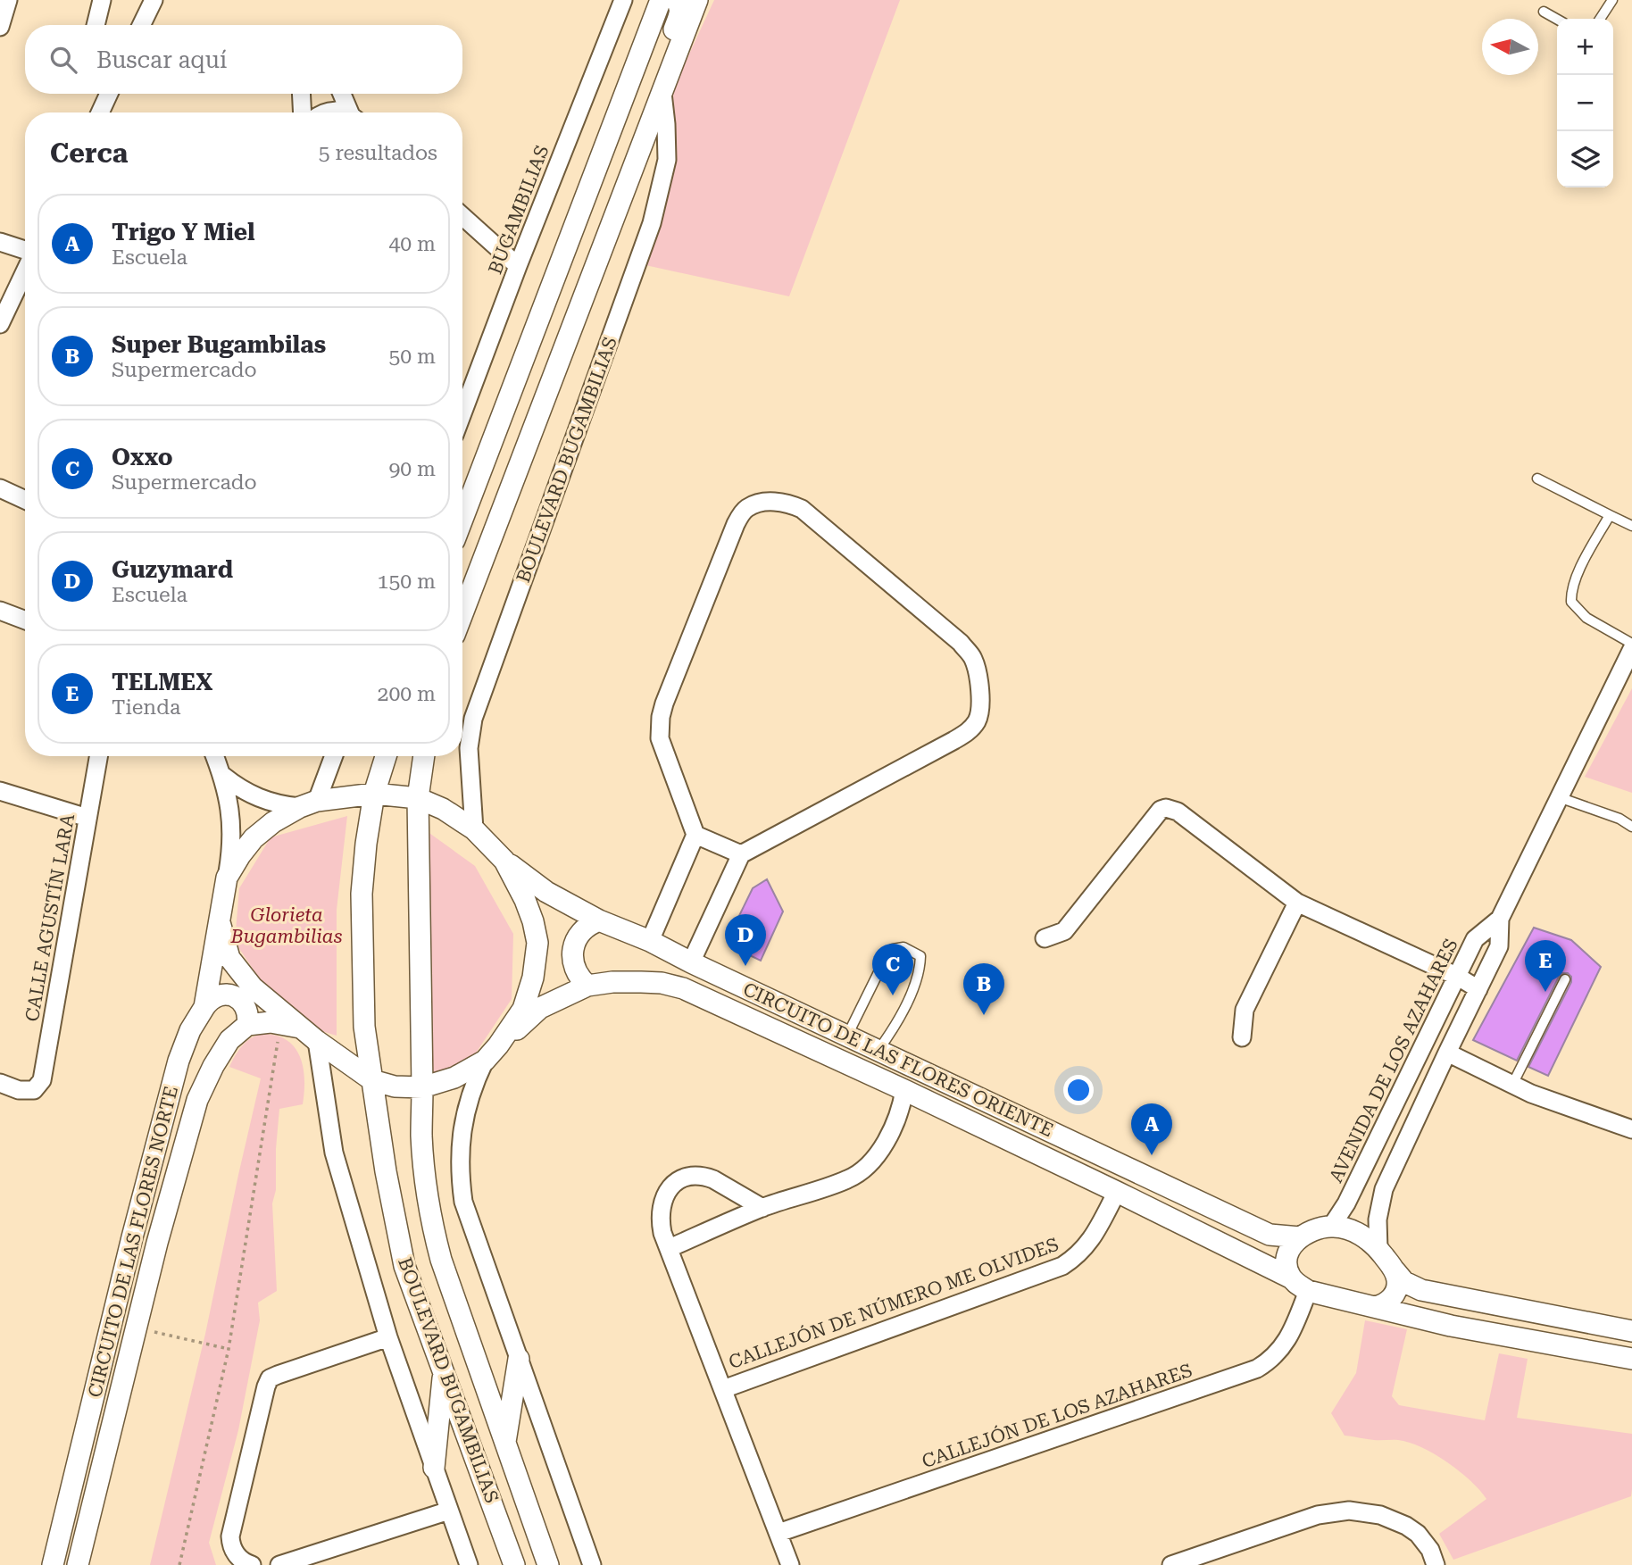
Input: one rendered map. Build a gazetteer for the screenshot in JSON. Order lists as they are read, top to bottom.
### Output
{
  "streets": {
    "street": [
      "BUGAMBILIAS",
      "BOULEVARD BUGAMBILIAS",
      "CALLE AGUSTÍN LARA",
      "CIRCUITO DE LAS FLORES ORIENTE",
      "AVENIDA DE LOS AZAHARES",
      "CIRCUITO DE LAS FLORES NORTE",
      "CALLEJÓN DE NÚMERO ME OLVIDES",
      "CALLEJÓN DE LOS AZAHARES"
    ]
  },
  "crossings": [
    ["CIRCUITO DE LAS FLORES ORIENTE", "AVENIDA DE LOS AZAHARES"],
    ["CIRCUITO DE LAS FLORES ORIENTE", "CALLEJÓN DE NÚMERO ME OLVIDES"],
    ["CIRCUITO DE LAS FLORES ORIENTE", "CALLEJÓN DE LOS AZAHARES"],
    ["AVENIDA DE LOS AZAHARES", "CALLEJÓN DE LOS AZAHARES"]
  ],
  "parks": ["Glorieta Bugambilias"],
  "north": "left",
  "page": {
    "map_buttons": ["+", "−"],
    "search": "Buscar aquí",
    "heading": ["Cerca", "5 resultados"],
    "list": [
      {
        "mark": "A",
        "name": "Trigo Y Miel",
        "note": "Escuela",
        "value": "40 m"
      },
      {
        "mark": "B",
        "name": "Super Bugambilas",
        "note": "Supermercado",
        "value": "50 m"
      },
      {
        "mark": "C",
        "name": "Oxxo",
        "note": "Supermercado",
        "value": "90 m"
      },
      {
        "mark": "D",
        "name": "Guzymard",
        "note": "Escuela",
        "value": "150 m"
      },
      {
        "mark": "E",
        "name": "TELMEX",
        "note": "Tienda",
        "value": "200 m"
      }
    ],
    "pins": [
      "D",
      "E",
      "C",
      "B",
      "A"
    ]
  }
}
